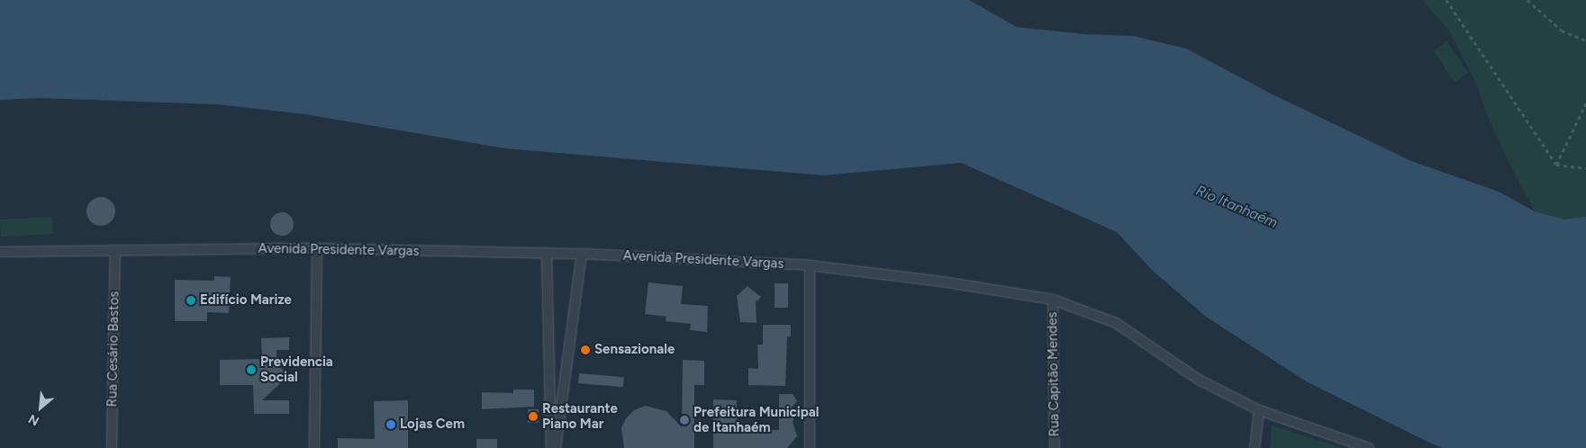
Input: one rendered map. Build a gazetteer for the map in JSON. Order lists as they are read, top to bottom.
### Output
{
  "streets": {
    "street": ["Avenida Presidente Vargas", "Rua Cesário Bastos", "Rua Capitão Mendes"]
  },
  "crossings": [
    ["Avenida Presidente Vargas", "Rua Cesário Bastos"],
    ["Avenida Presidente Vargas", "Rua Capitão Mendes"]
  ],
  "water": ["Rio Itanhaém"],
  "places": [
    "Edifício Marize",
    "Sensazionale",
    "Previdencia Social",
    "Restaurante Piano Mar",
    "Prefeitura Municipal de Itanhaém",
    "Lojas Cem"
  ],
  "north": "bottom left"
}
